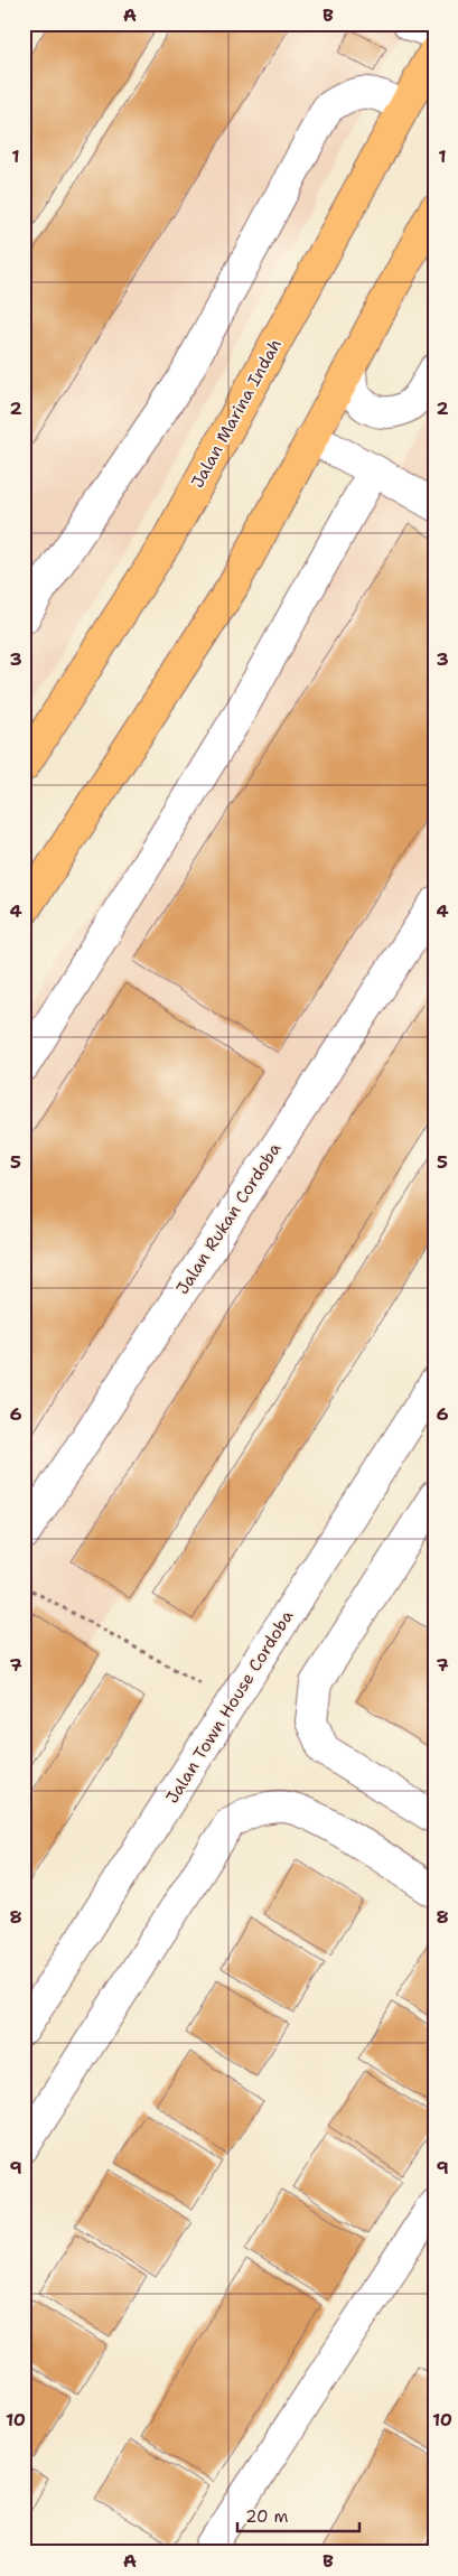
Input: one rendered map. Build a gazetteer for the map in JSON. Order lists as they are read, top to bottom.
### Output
{
  "streets": {
    "main road": ["Jalan Marina Indah"],
    "street": ["Jalan Rukan Cordoba", "Jalan Town House Cordoba"]
  },
  "scale_bar": "20 m",
  "grid": {
    "columns": ["A", "B"],
    "rows": [
      "1",
      "2",
      "3",
      "4",
      "5",
      "6",
      "7",
      "8",
      "9",
      "10"
    ]
  }
}
